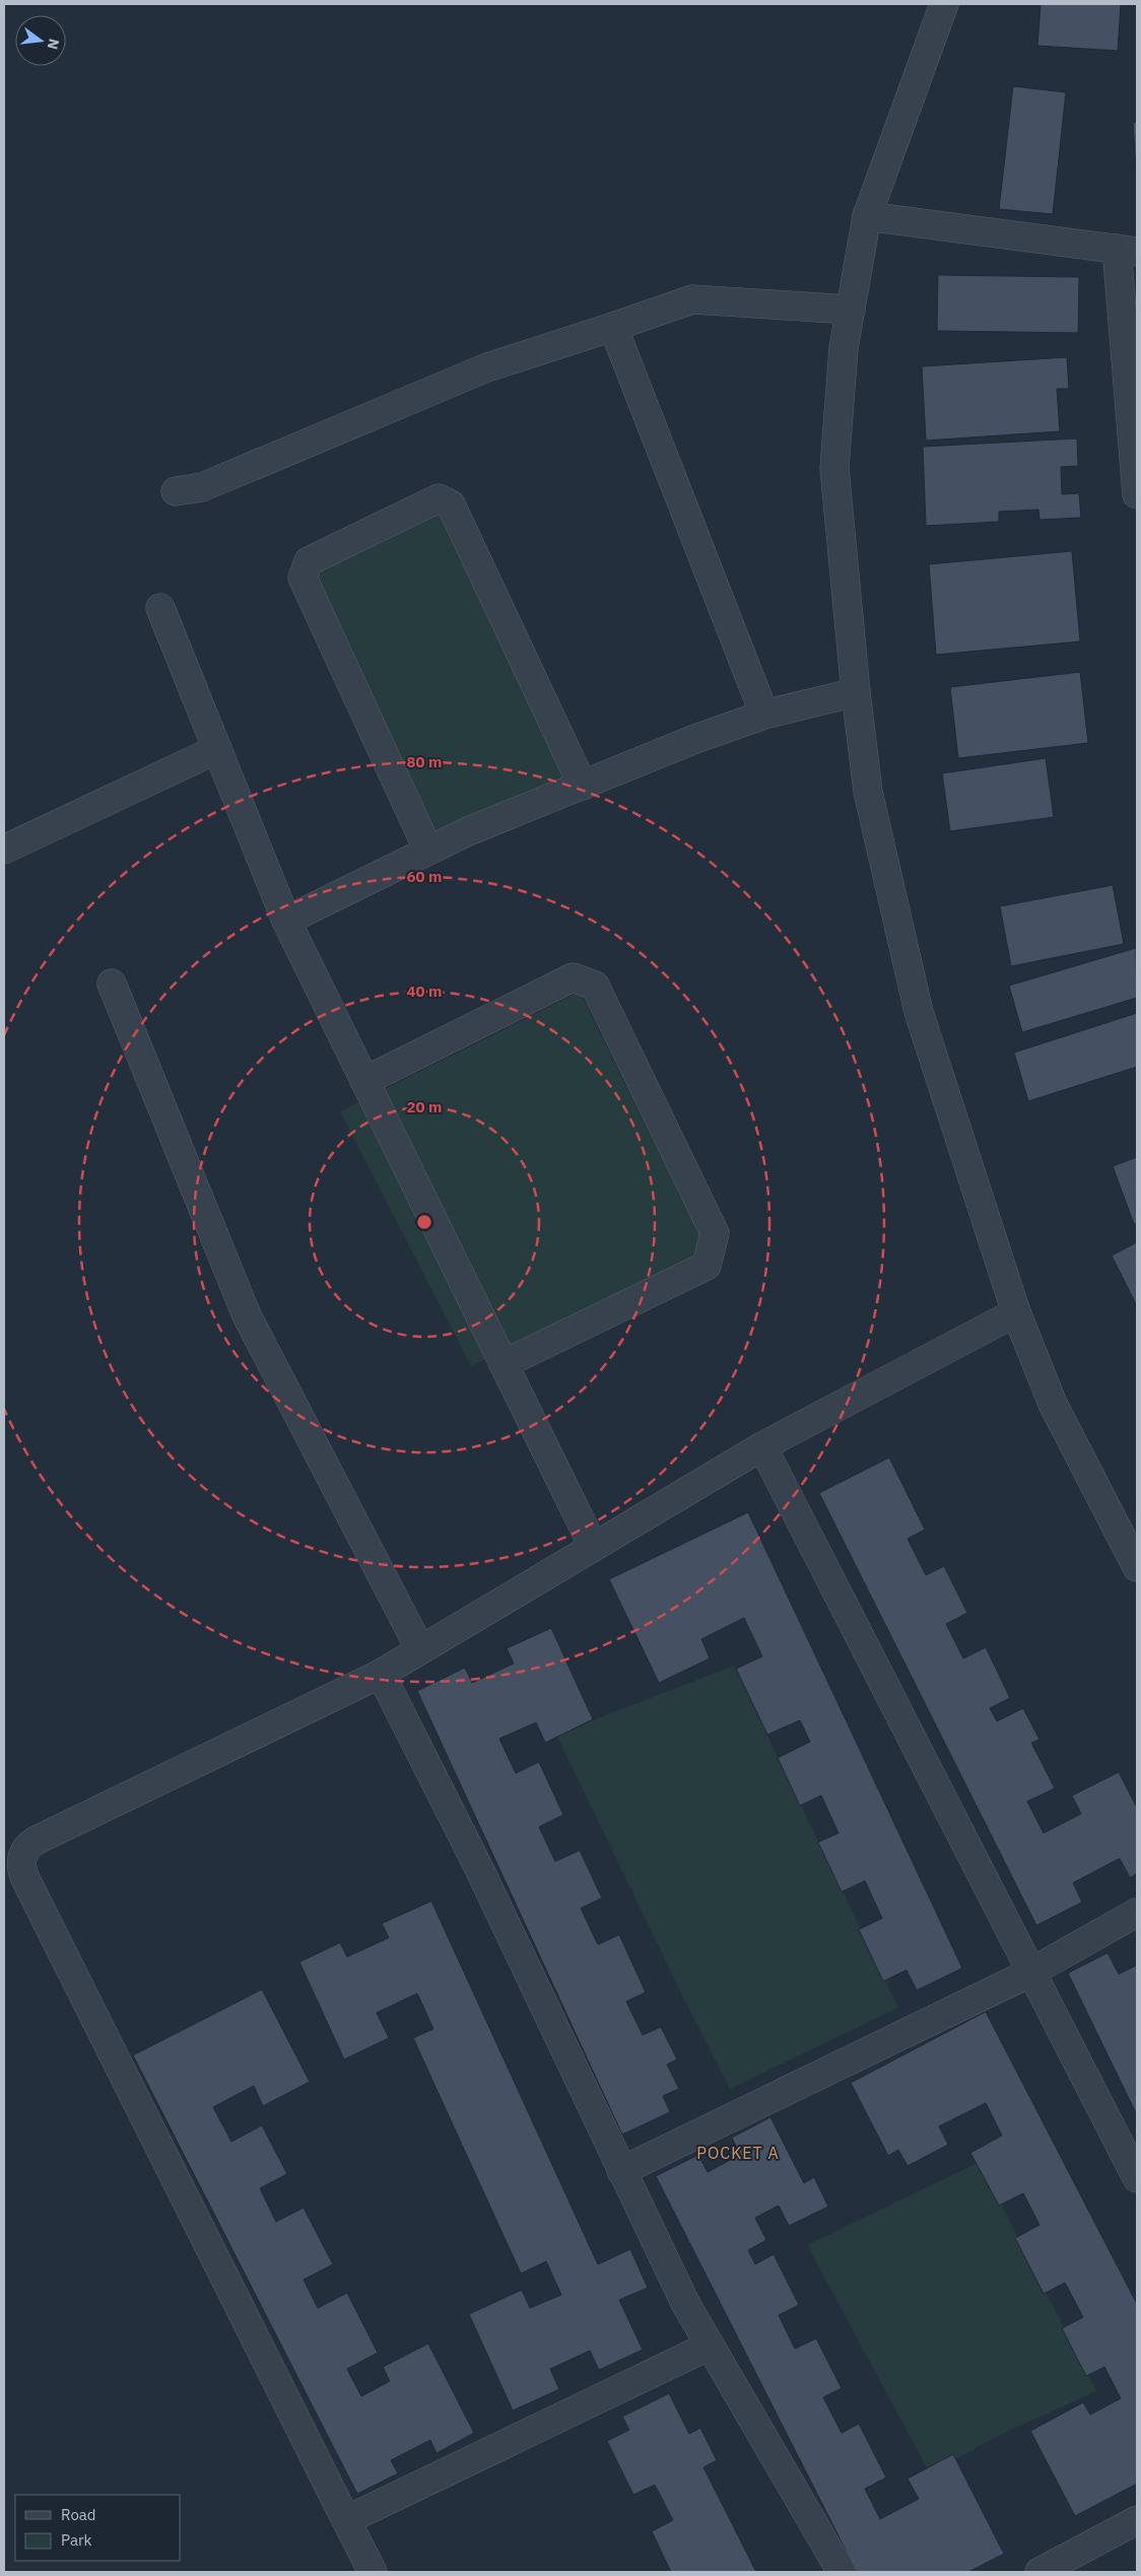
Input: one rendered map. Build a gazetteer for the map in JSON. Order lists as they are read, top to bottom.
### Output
{
  "districts": ["POCKET A"],
  "legend": ["Road", "Park"],
  "north": "right",
  "rings": [
    "80 m",
    "60 m",
    "40 m",
    "20 m"
  ]
}
